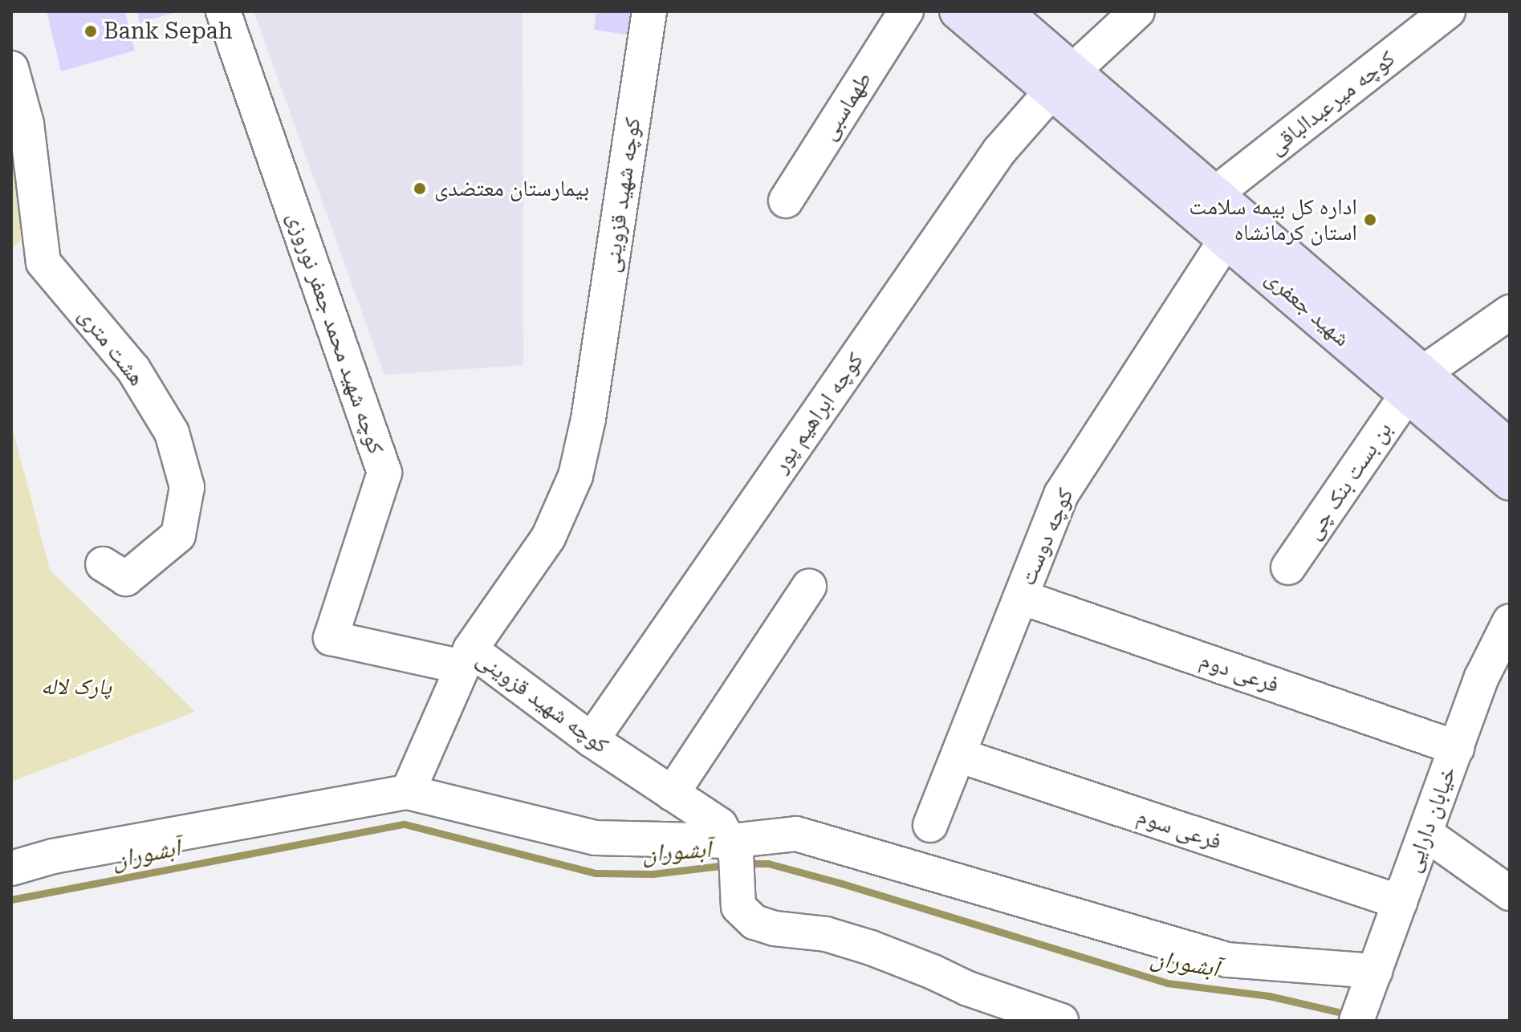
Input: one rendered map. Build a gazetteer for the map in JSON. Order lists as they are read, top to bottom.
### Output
{
  "streets": {
    "main road": ["شهید جعفری"],
    "street": [
      "کوچه میرعبدالباقی",
      "طهماسبی",
      "کوچه شهید قزوینی",
      "کوچه شهید محمد جعفر نوروزی",
      "هشت متری",
      "کوچه ابراهیم پور",
      "بن بست بنک چی",
      "کوچه دوست",
      "فرعی دوم",
      "خیابان دارایی",
      "فرعی سوم"
    ]
  },
  "crossings": [
    ["کوچه میرعبدالباقی", "شهید جعفری"],
    ["کوچه شهید قزوینی", "کوچه شهید محمد جعفر نوروزی"],
    ["کوچه شهید قزوینی", "کوچه ابراهیم پور"],
    ["شهید جعفری", "کوچه ابراهیم پور"],
    ["شهید جعفری", "بن بست بنک چی"],
    ["شهید جعفری", "کوچه دوست"],
    ["کوچه دوست", "فرعی دوم"],
    ["کوچه دوست", "فرعی سوم"],
    ["فرعی دوم", "خیابان دارایی"],
    ["خیابان دارایی", "فرعی سوم"]
  ],
  "water": ["آبشوران"],
  "parks": ["پارک لاله"],
  "places": ["Bank Sepah", "بیمارستان معتضدی", "اداره کل بیمه سلامت استان کرمانشاه"]
}
